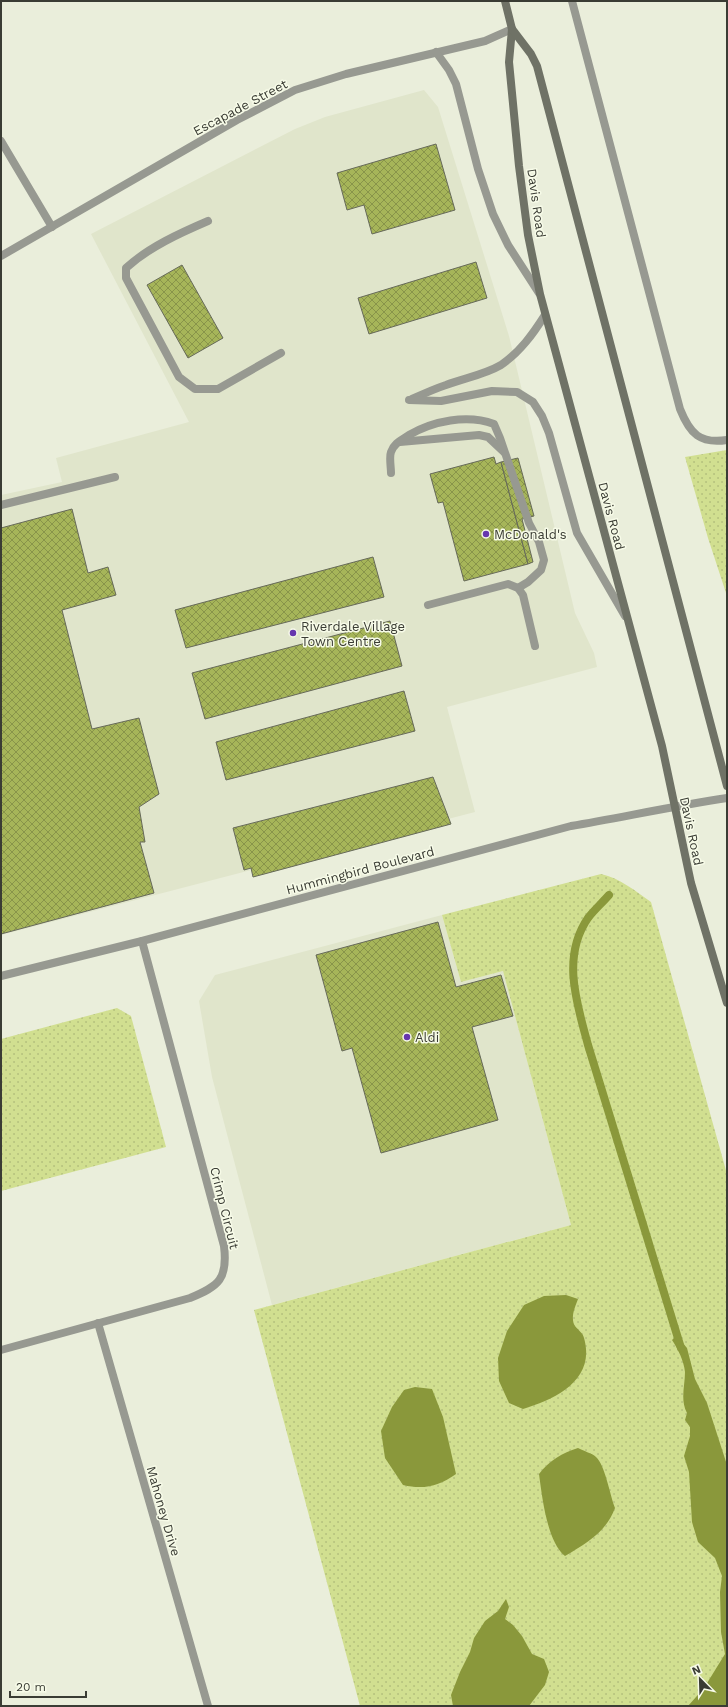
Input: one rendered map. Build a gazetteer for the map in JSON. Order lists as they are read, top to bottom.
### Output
{
  "streets": {
    "main road": ["Davis Road"],
    "street": [
      "Escapade Street",
      "Hummingbird Boulevard",
      "Crimp Circuit",
      "Mahoney Drive"
    ]
  },
  "crossings": [
    ["Escapade Street", "Davis Road"],
    ["Davis Road", "Hummingbird Boulevard"],
    ["Hummingbird Boulevard", "Crimp Circuit"],
    ["Crimp Circuit", "Mahoney Drive"]
  ],
  "places": ["McDonald's", "Riverdale Village Town Centre", "Aldi"],
  "scale_bar": "20 m",
  "north": "top left"
}
